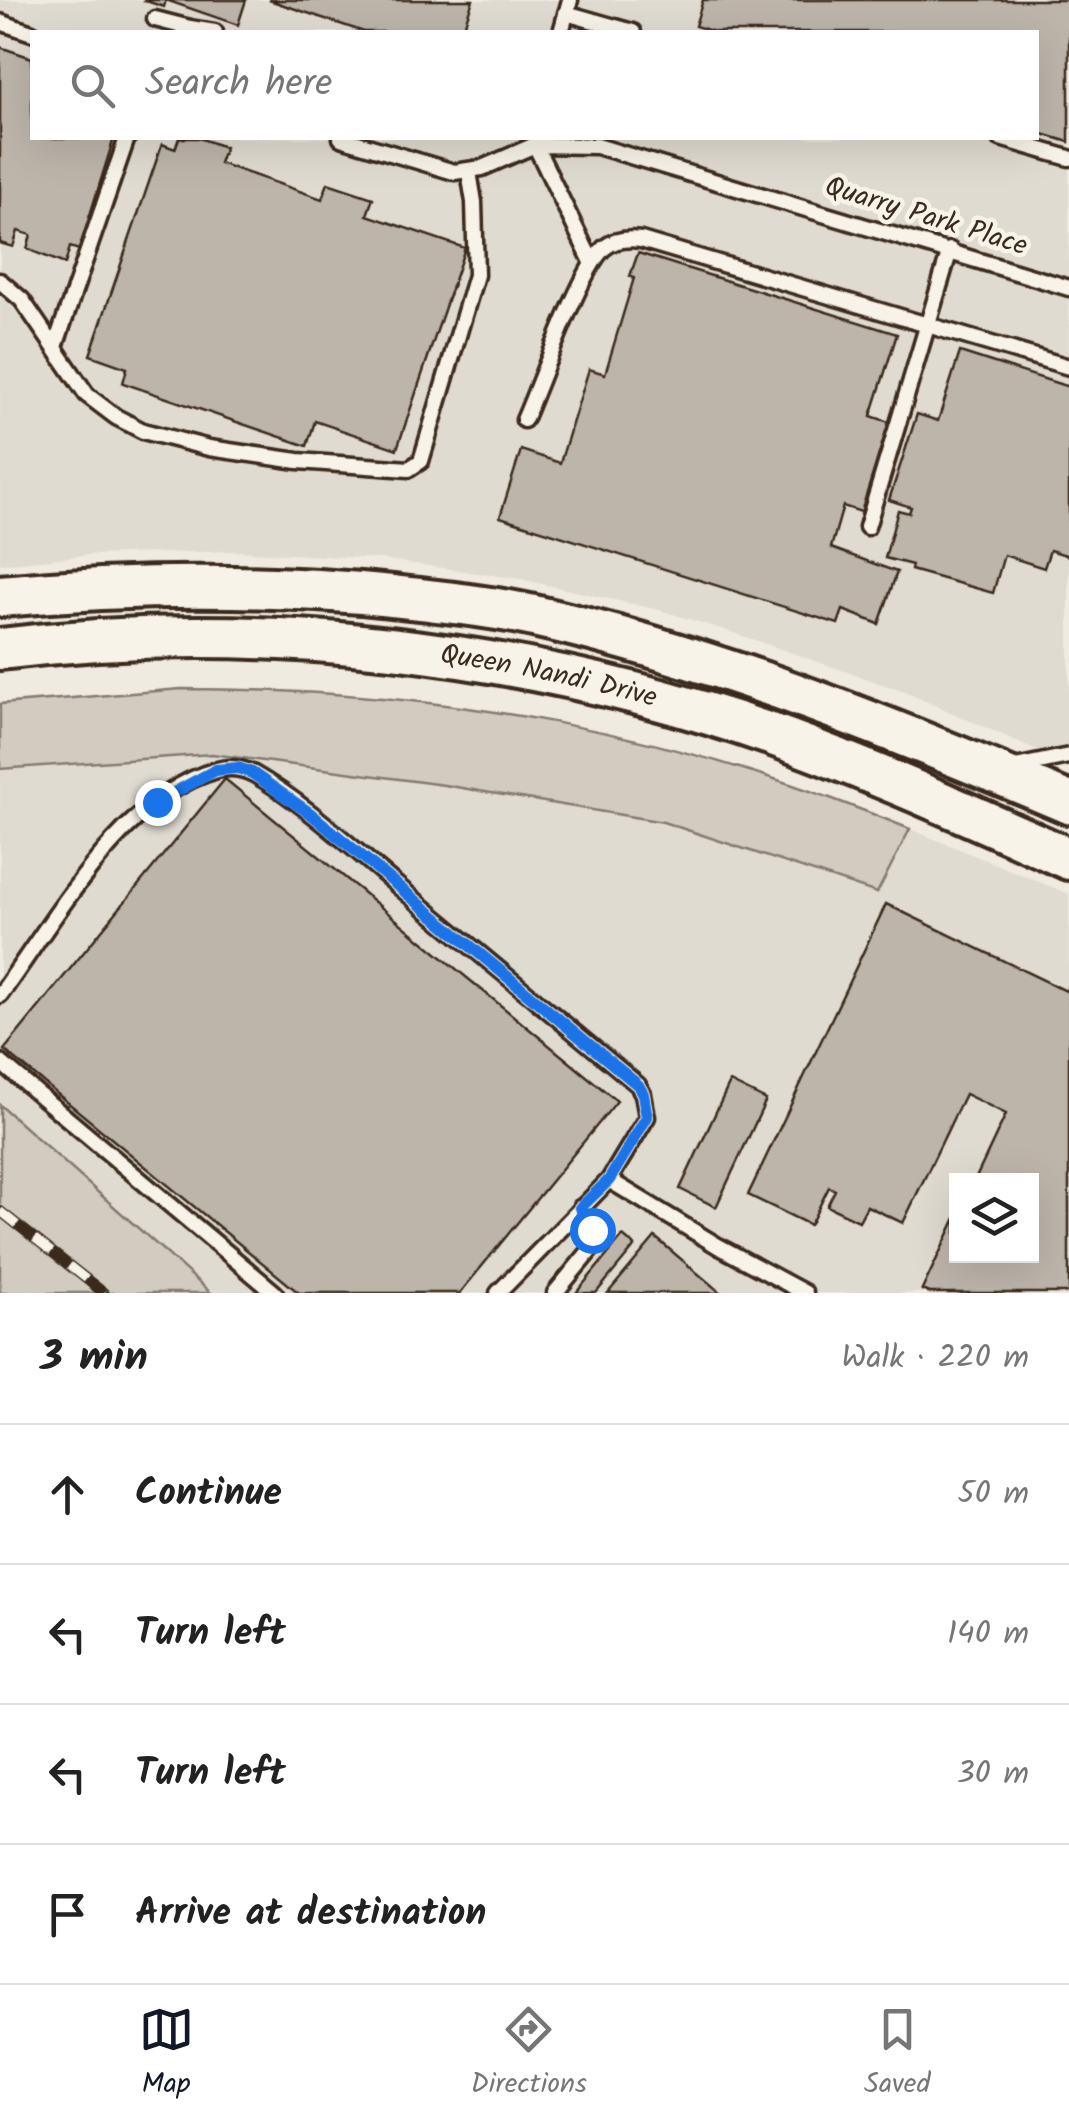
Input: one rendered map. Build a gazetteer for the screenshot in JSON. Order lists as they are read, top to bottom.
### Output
{
  "streets": {
    "main road": ["Queen Nandi Drive"],
    "lane": ["Quarry Park Place"]
  },
  "page": {
    "search": "Search here",
    "heading": ["3 min", "Walk · 220 m"],
    "list": [
      ["Continue", "50 m"],
      ["Turn left", "140 m"],
      ["Turn left", "30 m"],
      "Arrive at destination"
    ],
    "nav": ["Map", "Directions", "Saved"]
  }
}
